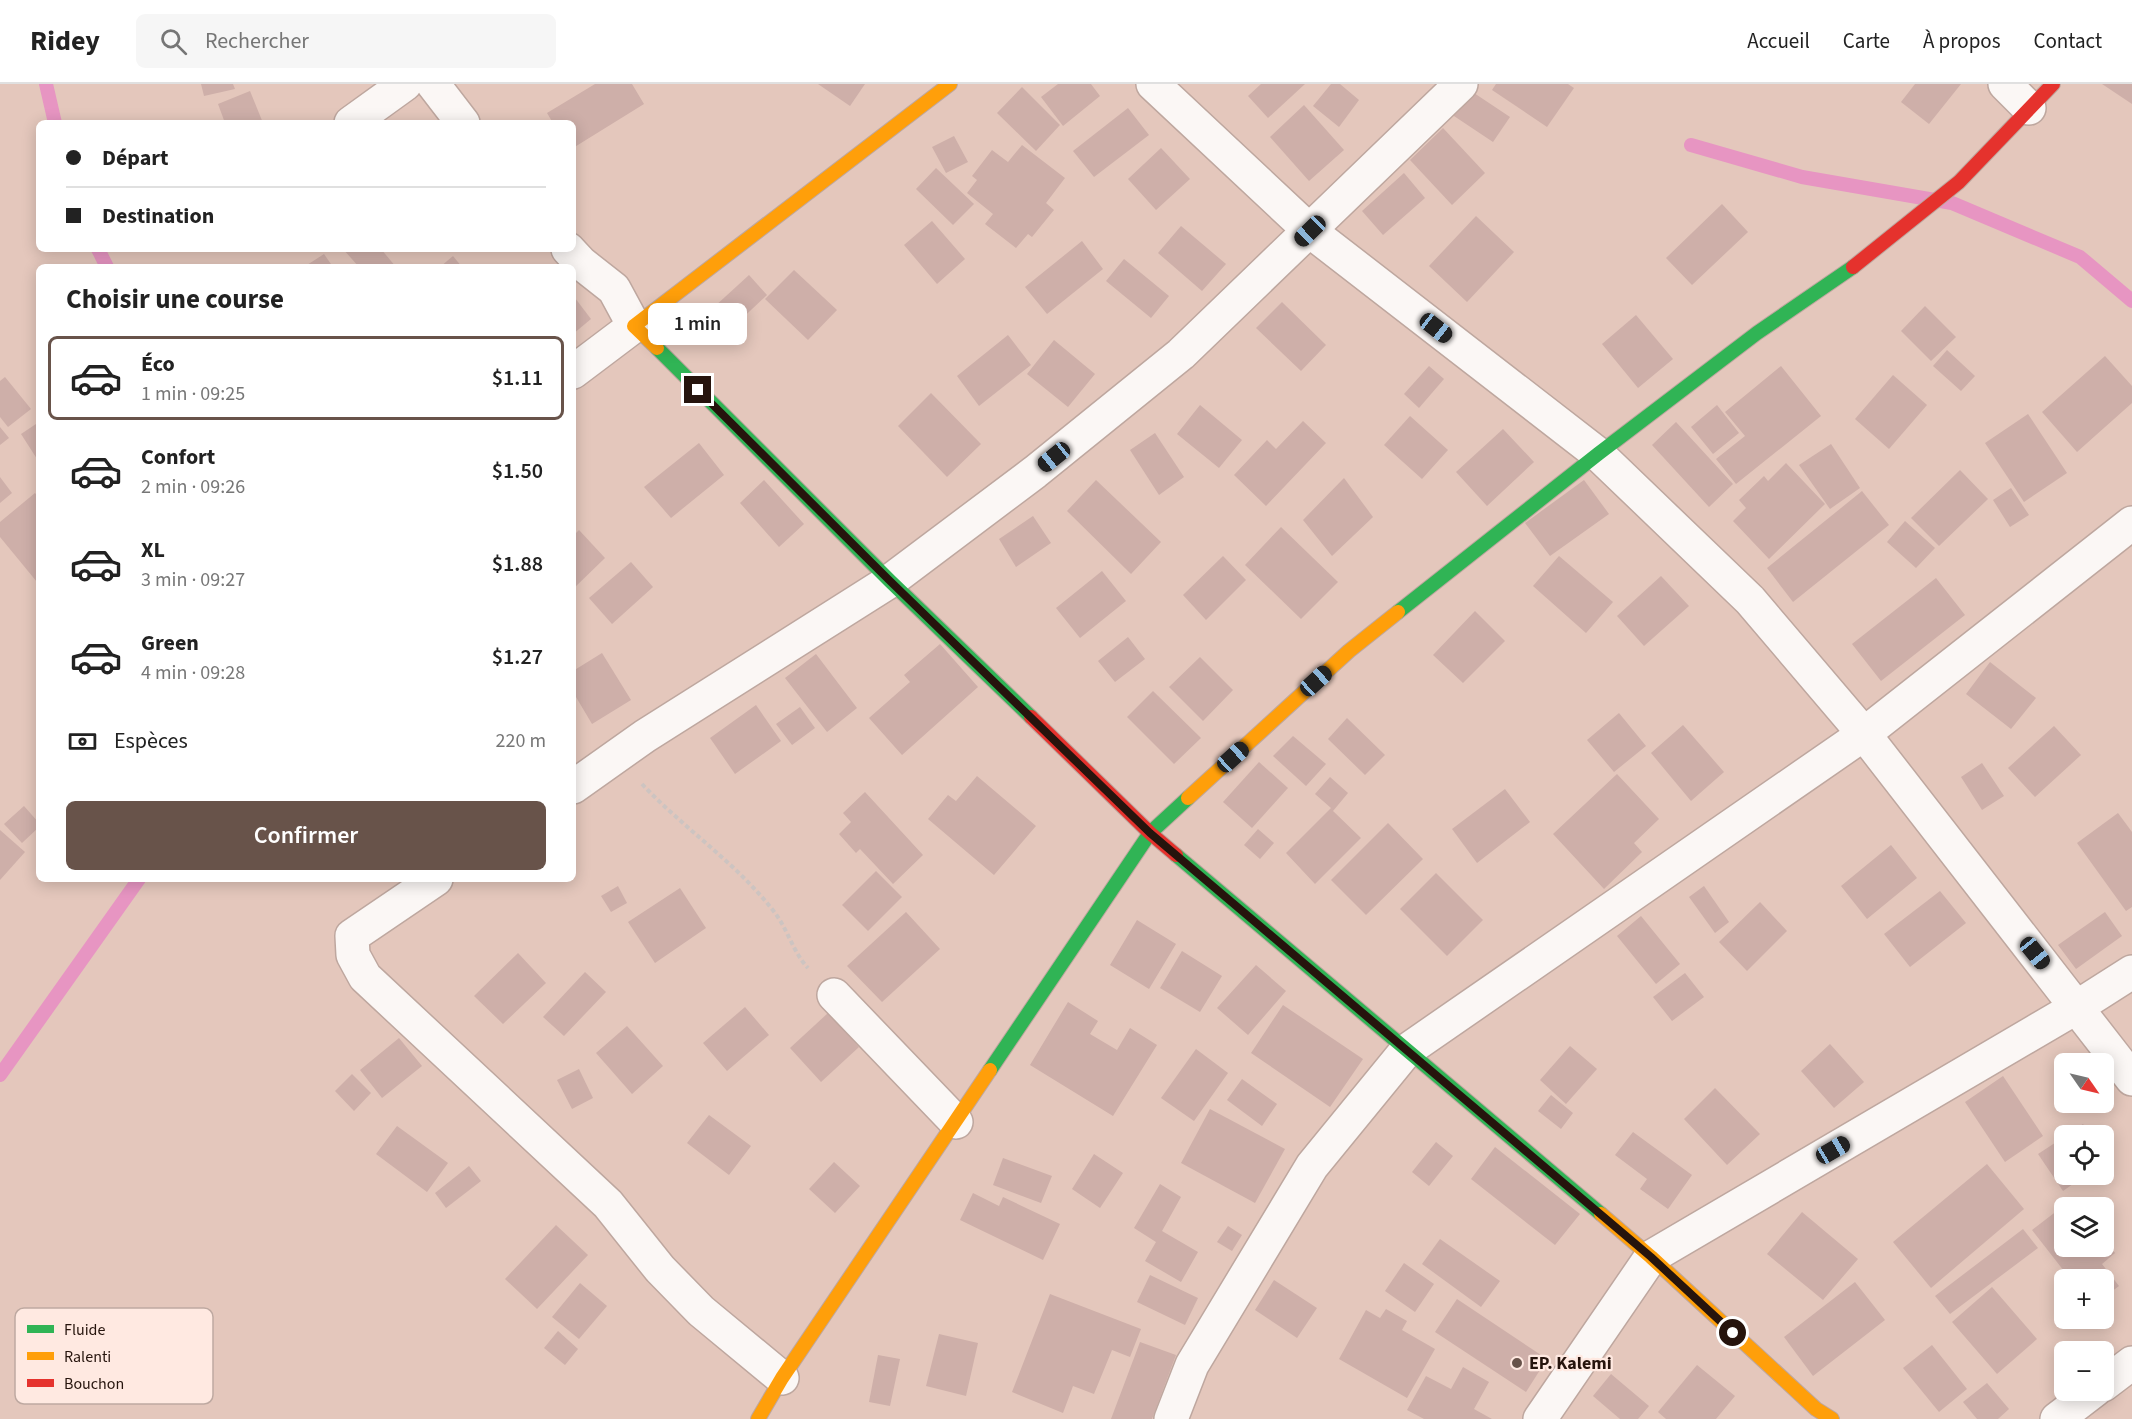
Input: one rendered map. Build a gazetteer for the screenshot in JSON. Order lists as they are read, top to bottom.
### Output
{
  "places": ["EP. Kalemi"],
  "legend": ["Fluide", "Ralenti", "Bouchon"],
  "north": "bottom right",
  "page": {
    "header": "Ridey",
    "search": "Rechercher",
    "nav": [
      "Accueil",
      "Carte",
      "À propos",
      "Contact"
    ],
    "banner": ["Départ", "Destination"],
    "heading": "Choisir une course",
    "bubble": "1 min",
    "list": [
      {
        "name": "Éco",
        "note": "1 min · 09:25",
        "value": "$1.11"
      },
      {
        "name": "Confort",
        "note": "2 min · 09:26",
        "value": "$1.50"
      },
      {
        "name": "XL",
        "note": "3 min · 09:27",
        "value": "$1.88"
      },
      {
        "name": "Green",
        "note": "4 min · 09:28",
        "value": "$1.27"
      }
    ],
    "pay": ["Espèces", "220 m"],
    "buttons": "Confirmer",
    "map_buttons": ["+", "−"]
  }
}
